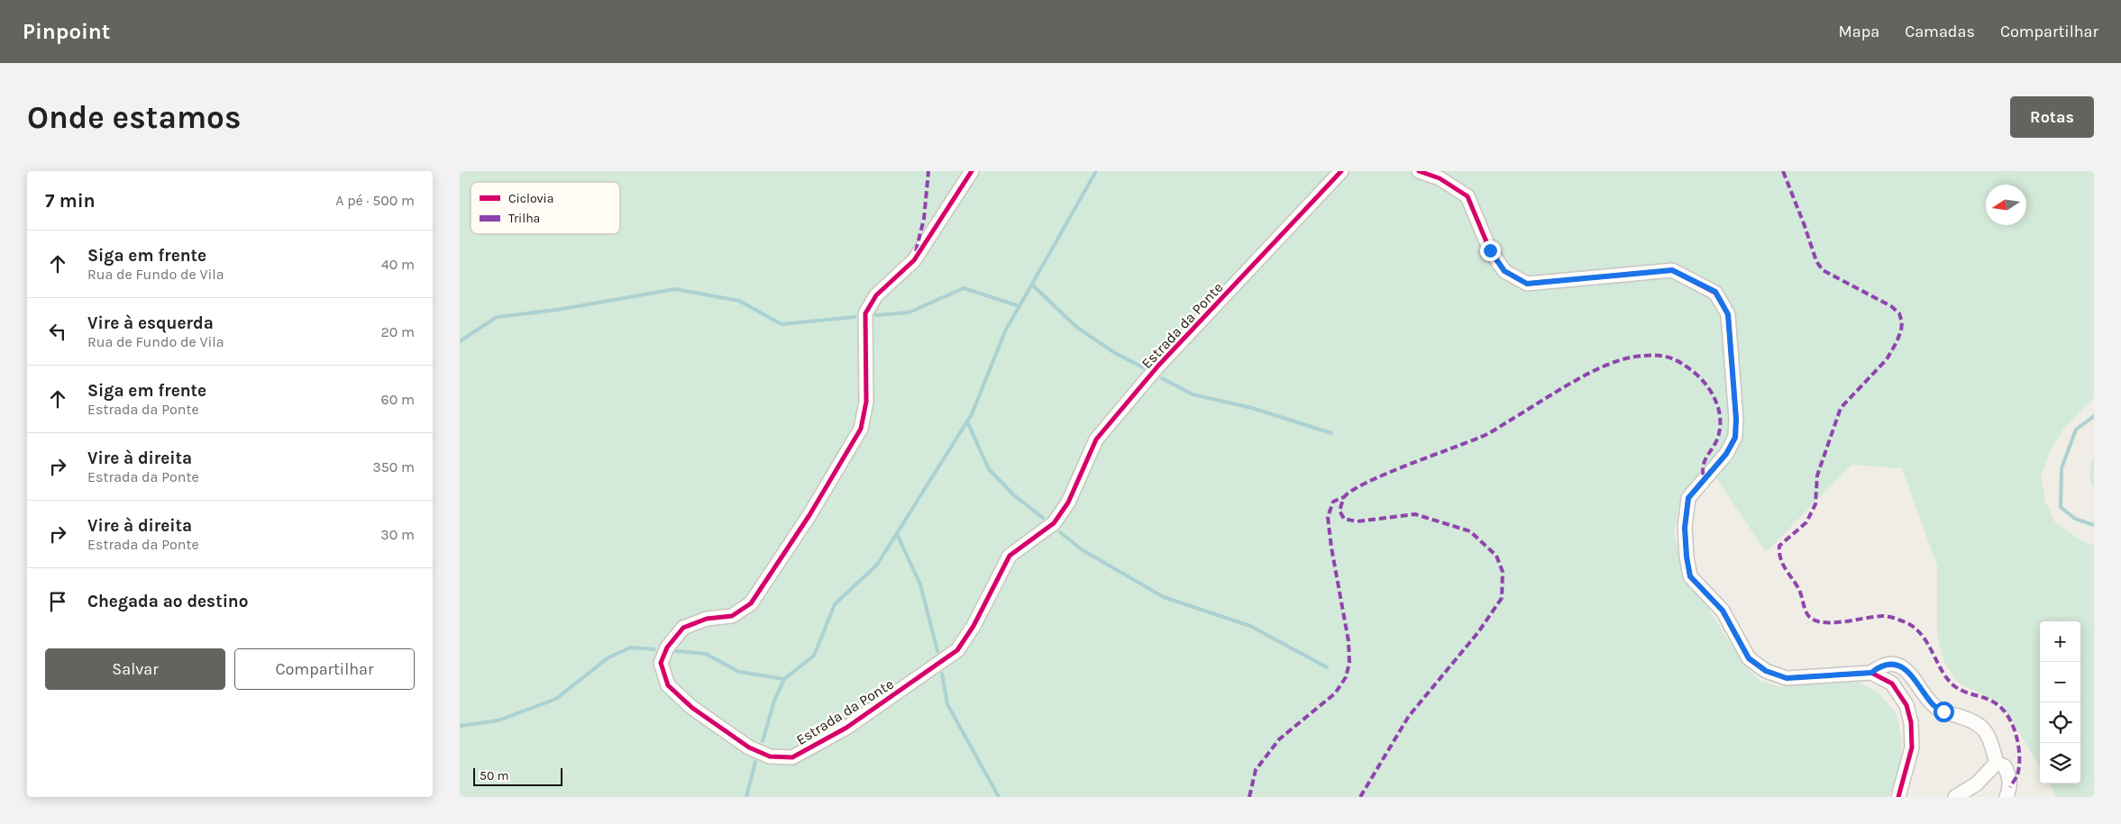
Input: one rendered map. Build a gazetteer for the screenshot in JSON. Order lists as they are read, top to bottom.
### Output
{
  "streets": {
    "street": ["Estrada da Ponte"]
  },
  "legend": ["Ciclovia", "Trilha"],
  "scale_bar": "50 m",
  "north": "left",
  "page": {
    "header": "Pinpoint",
    "nav": ["Mapa", "Camadas", "Compartilhar"],
    "buttons": [
      "Rotas",
      ["Salvar", "Compartilhar"]
    ],
    "title": "Onde estamos",
    "heading": ["7 min", "A pé · 500 m"],
    "list": [
      ["Siga em frente", "Rua de Fundo de Vila", "40 m"],
      ["Vire à esquerda", "Rua de Fundo de Vila", "20 m"],
      ["Siga em frente", "Estrada da Ponte", "60 m"],
      ["Vire à direita", "Estrada da Ponte", "350 m"],
      ["Vire à direita", "Estrada da Ponte", "30 m"],
      "Chegada ao destino"
    ],
    "map_buttons": ["+", "−"],
    "scale": "50 m"
  }
}
